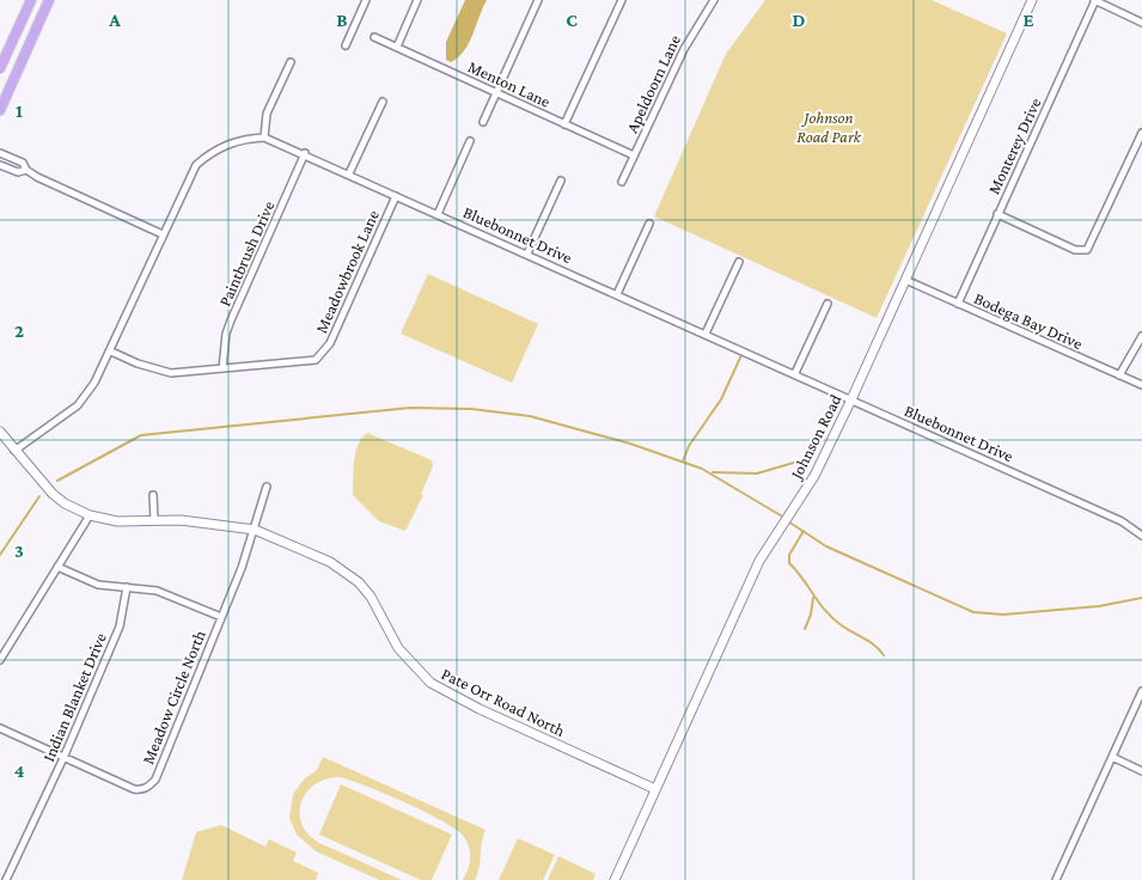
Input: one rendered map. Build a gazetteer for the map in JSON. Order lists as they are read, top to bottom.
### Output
{
  "streets": {
    "main road": ["Johnson Road", "Pate Orr Road North"],
    "street": [
      "Menton Lane",
      "Apeldoorn Lane",
      "Monterey Drive",
      "Bluebonnet Drive",
      "Paintbrush Drive",
      "Meadowbrook Lane",
      "Bodega Bay Drive",
      "Indian Blanket Drive",
      "Meadow Circle North"
    ]
  },
  "crossings": [
    ["Menton Lane", "Apeldoorn Lane"],
    ["Monterey Drive", "Bodega Bay Drive"],
    ["Bluebonnet Drive", "Paintbrush Drive"],
    ["Bluebonnet Drive", "Meadowbrook Lane"],
    ["Bluebonnet Drive", "Johnson Road"],
    ["Bluebonnet Drive", "Pate Orr Road North"],
    ["Paintbrush Drive", "Meadowbrook Lane"],
    ["Bodega Bay Drive", "Johnson Road"],
    ["Johnson Road", "Pate Orr Road North"],
    ["Indian Blanket Drive", "Meadow Circle North"],
    ["Meadow Circle North", "Pate Orr Road North"]
  ],
  "parks": ["Johnson Road Park"],
  "grid": {
    "columns": [
      "A",
      "B",
      "C",
      "D",
      "E"
    ],
    "rows": [
      "1",
      "2",
      "3",
      "4"
    ]
  }
}
